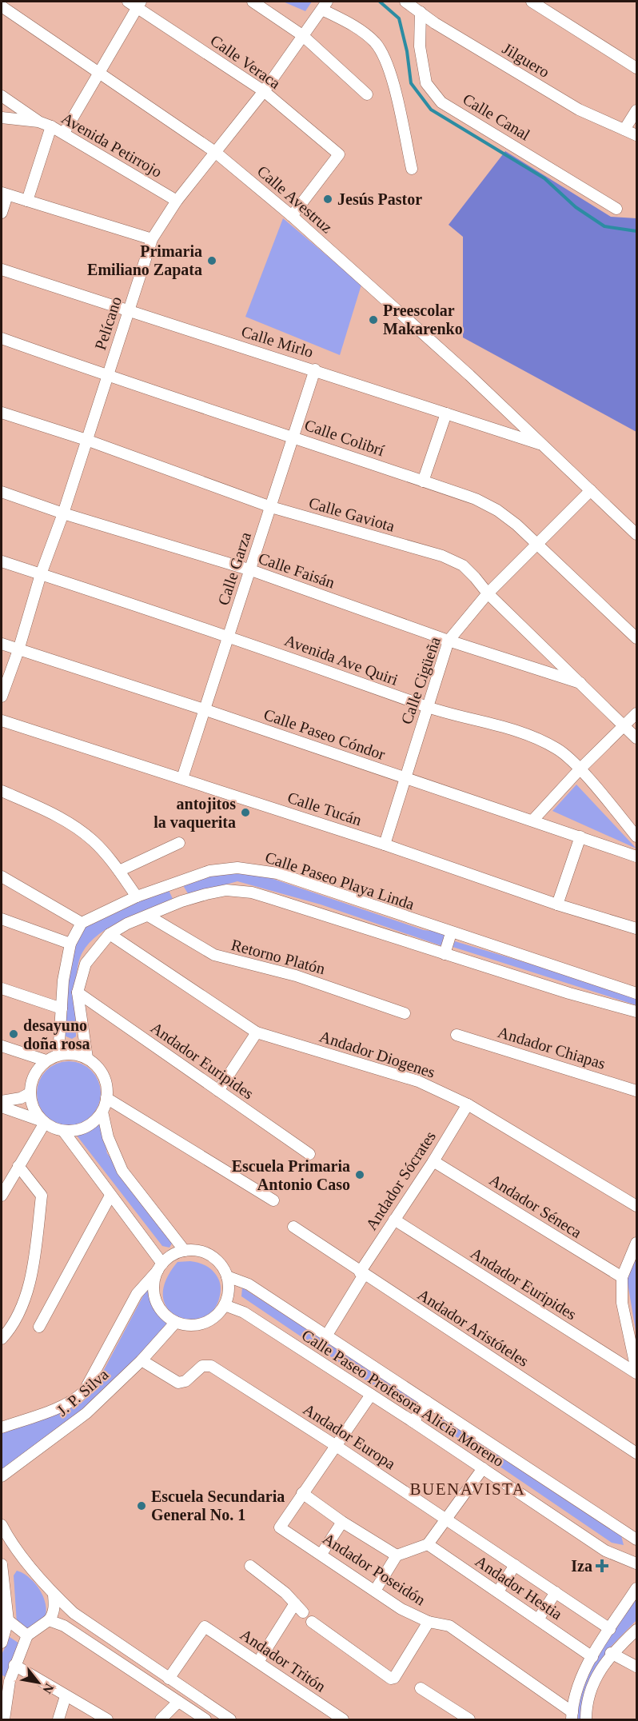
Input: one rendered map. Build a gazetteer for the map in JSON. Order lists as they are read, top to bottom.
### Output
{
  "streets": {
    "street": [
      "Jilguero",
      "Calle Veraca",
      "Calle Canal",
      "Avenida Petirrojo",
      "Calle Avestruz",
      "Pelícano",
      "Calle Mirlo",
      "Calle Colibrí",
      "Calle Gaviota",
      "Calle Garza",
      "Calle Faisán",
      "Avenida Ave Quiri",
      "Calle Cigüeña",
      "Calle Paseo Cóndor",
      "Calle Tucán",
      "Calle Paseo Playa Linda",
      "Retorno Platón",
      "Andador Chiapas",
      "Andador Diogenes",
      "Andador Euripides",
      "Andador Sócrates",
      "Andador Séneca",
      "Andador Aristóteles",
      "J. P. Silva",
      "Calle Paseo Profesora Alicia Moreno",
      "Andador Europa",
      "Andador Poseidón",
      "Andador Hestia",
      "Andador Tritón"
    ]
  },
  "crossings": [
    ["Jilguero", "Calle Canal"],
    ["Calle Veraca", "Calle Avestruz"],
    ["Calle Veraca", "Pelícano"],
    ["Avenida Petirrojo", "Pelícano"],
    ["Calle Avestruz", "Pelícano"],
    ["Calle Avestruz", "Calle Mirlo"],
    ["Calle Avestruz", "Calle Cigüeña"],
    ["Pelícano", "Calle Mirlo"],
    ["Pelícano", "Calle Colibrí"],
    ["Pelícano", "Calle Gaviota"],
    ["Pelícano", "Calle Faisán"],
    ["Pelícano", "Avenida Ave Quiri"],
    ["Pelícano", "Calle Paseo Cóndor"],
    ["Calle Mirlo", "Calle Garza"],
    ["Calle Colibrí", "Calle Garza"],
    ["Calle Colibrí", "Calle Cigüeña"],
    ["Calle Gaviota", "Calle Garza"],
    ["Calle Gaviota", "Calle Faisán"],
    ["Calle Gaviota", "Calle Cigüeña"],
    ["Calle Garza", "Calle Faisán"],
    ["Calle Garza", "Avenida Ave Quiri"],
    ["Calle Garza", "Calle Paseo Cóndor"],
    ["Calle Garza", "Calle Tucán"],
    ["Calle Faisán", "Calle Cigüeña"],
    ["Avenida Ave Quiri", "Calle Cigüeña"],
    ["Calle Cigüeña", "Calle Paseo Cóndor"],
    ["Calle Cigüeña", "Calle Tucán"],
    ["Andador Diogenes", "Andador Sócrates"],
    ["Andador Euripides", "Andador Sócrates"],
    ["Andador Sócrates", "Andador Séneca"],
    ["Andador Sócrates", "Andador Aristóteles"],
    ["Andador Sócrates", "Calle Paseo Profesora Alicia Moreno"],
    ["J. P. Silva", "Calle Paseo Profesora Alicia Moreno"],
    ["J. P. Silva", "Andador Europa"]
  ],
  "districts": ["BUENAVISTA"],
  "places": {
    "other": [
      "Jesús Pastor",
      "Primaria Emiliano Zapata",
      "Preescolar Makarenko",
      "antojitos la vaquerita",
      "desayuno doña rosa",
      "Escuela Primaria Antonio Caso",
      "Escuela Secundaria General No. 1"
    ],
    "health": ["Iza"]
  },
  "north": "bottom right"
}
